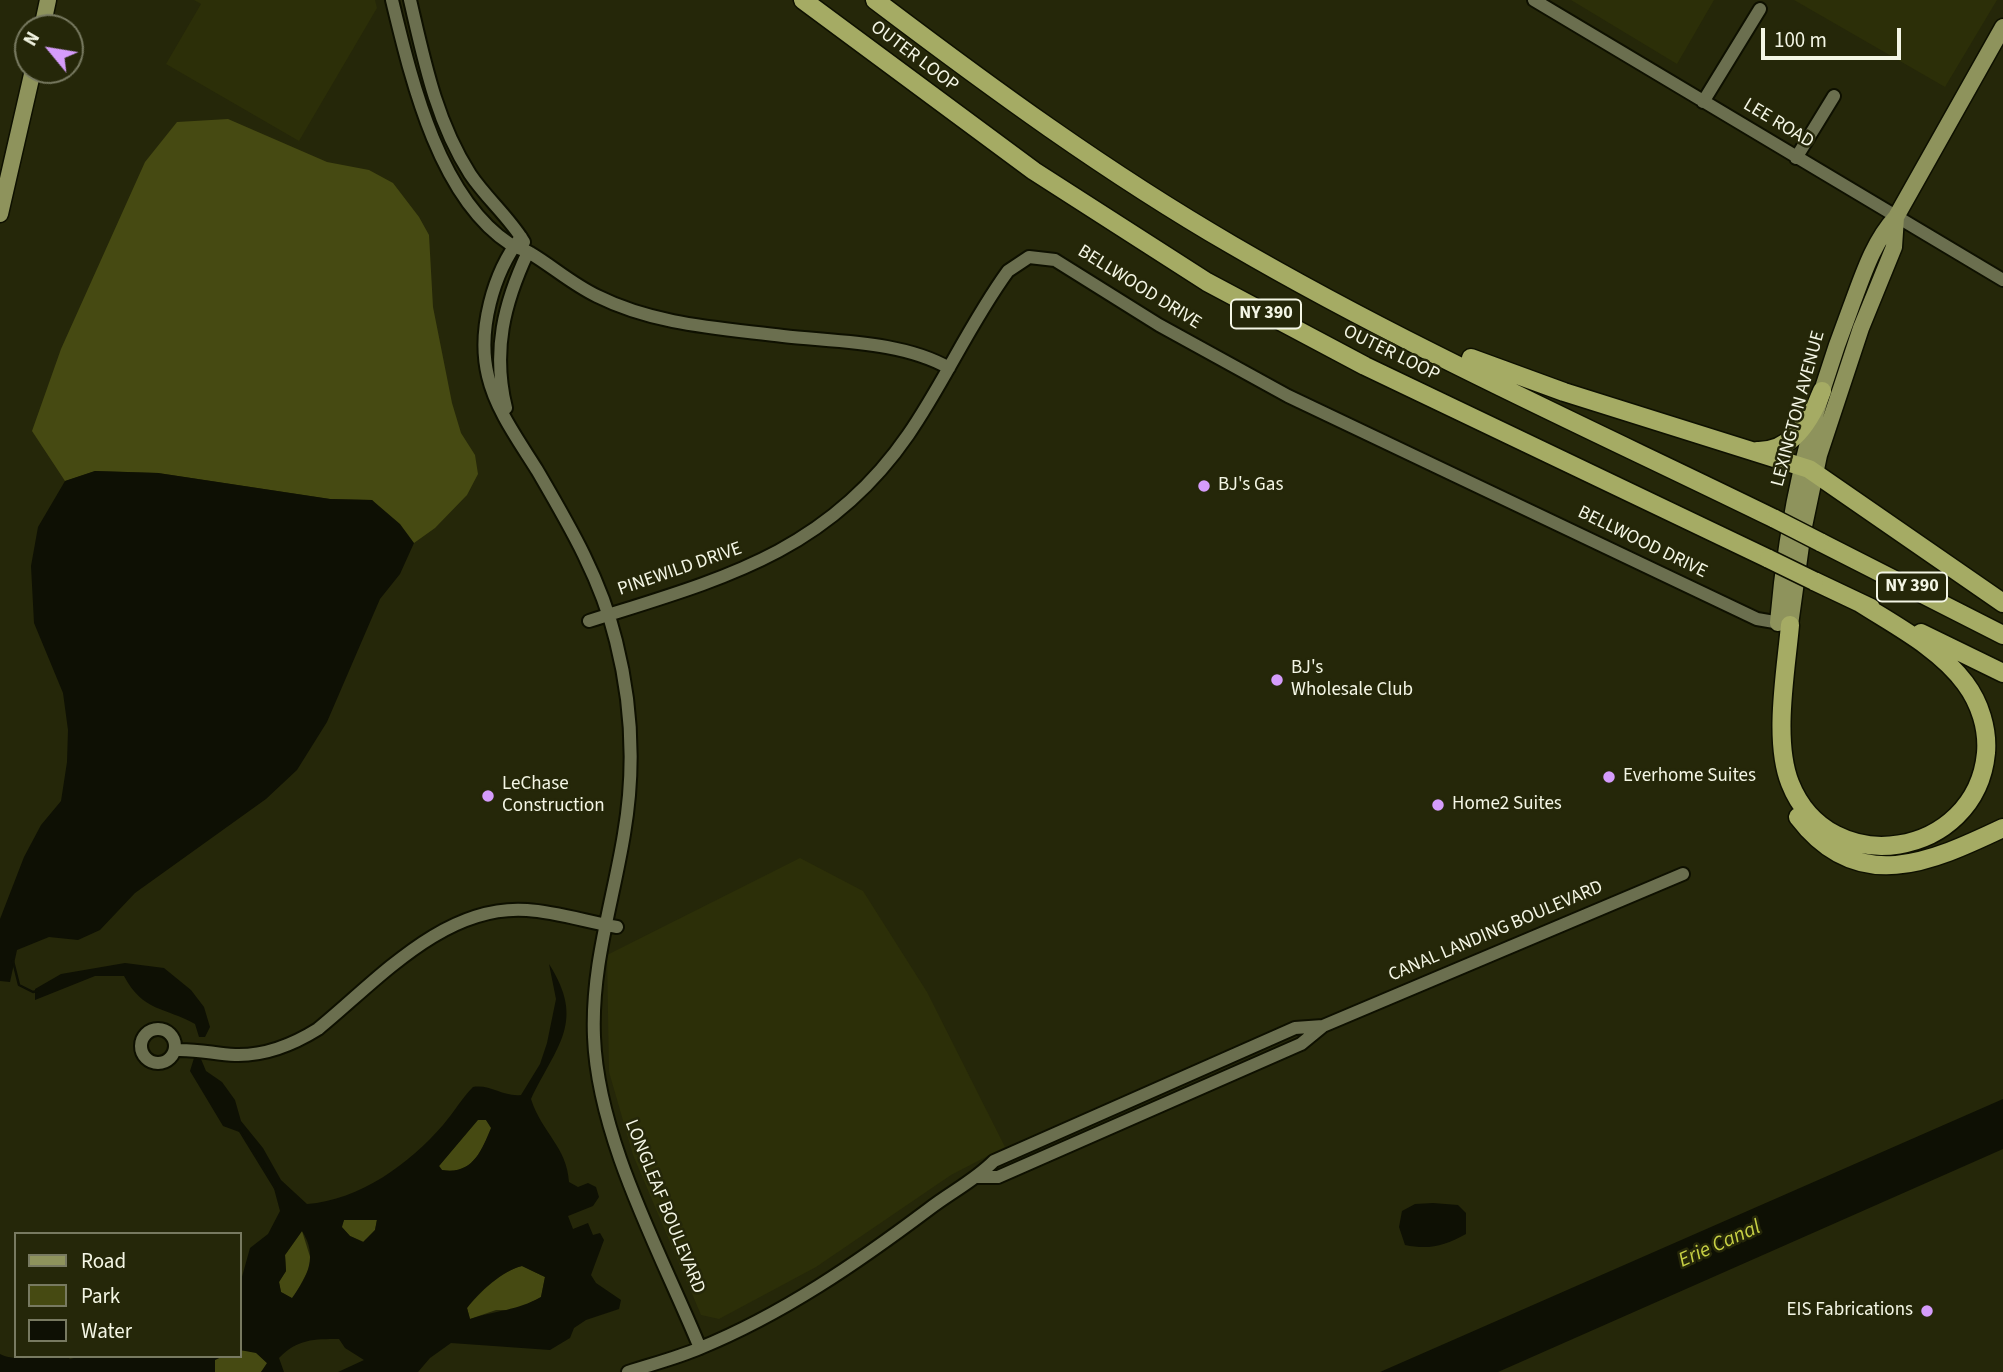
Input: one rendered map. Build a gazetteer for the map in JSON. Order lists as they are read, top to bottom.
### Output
{
  "streets": {
    "highway": ["OUTER LOOP", "NY 390"],
    "main road": ["LEXINGTON AVENUE"],
    "street": [
      "LEE ROAD",
      "BELLWOOD DRIVE",
      "PINEWILD DRIVE",
      "CANAL LANDING BOULEVARD",
      "LONGLEAF BOULEVARD"
    ]
  },
  "crossings": [
    ["LEE ROAD", "LEXINGTON AVENUE"],
    ["BELLWOOD DRIVE", "LEXINGTON AVENUE"],
    ["BELLWOOD DRIVE", "PINEWILD DRIVE"],
    ["PINEWILD DRIVE", "LONGLEAF BOULEVARD"],
    ["CANAL LANDING BOULEVARD", "LONGLEAF BOULEVARD"]
  ],
  "water": ["Erie Canal"],
  "places": [
    "BJ's Gas",
    "BJ's Wholesale Club",
    "Everhome Suites",
    "LeChase Construction",
    "Home2 Suites",
    "EIS Fabrications"
  ],
  "legend": ["Road", "Park", "Water"],
  "scale_bar": "100 m",
  "north": "top left"
}
